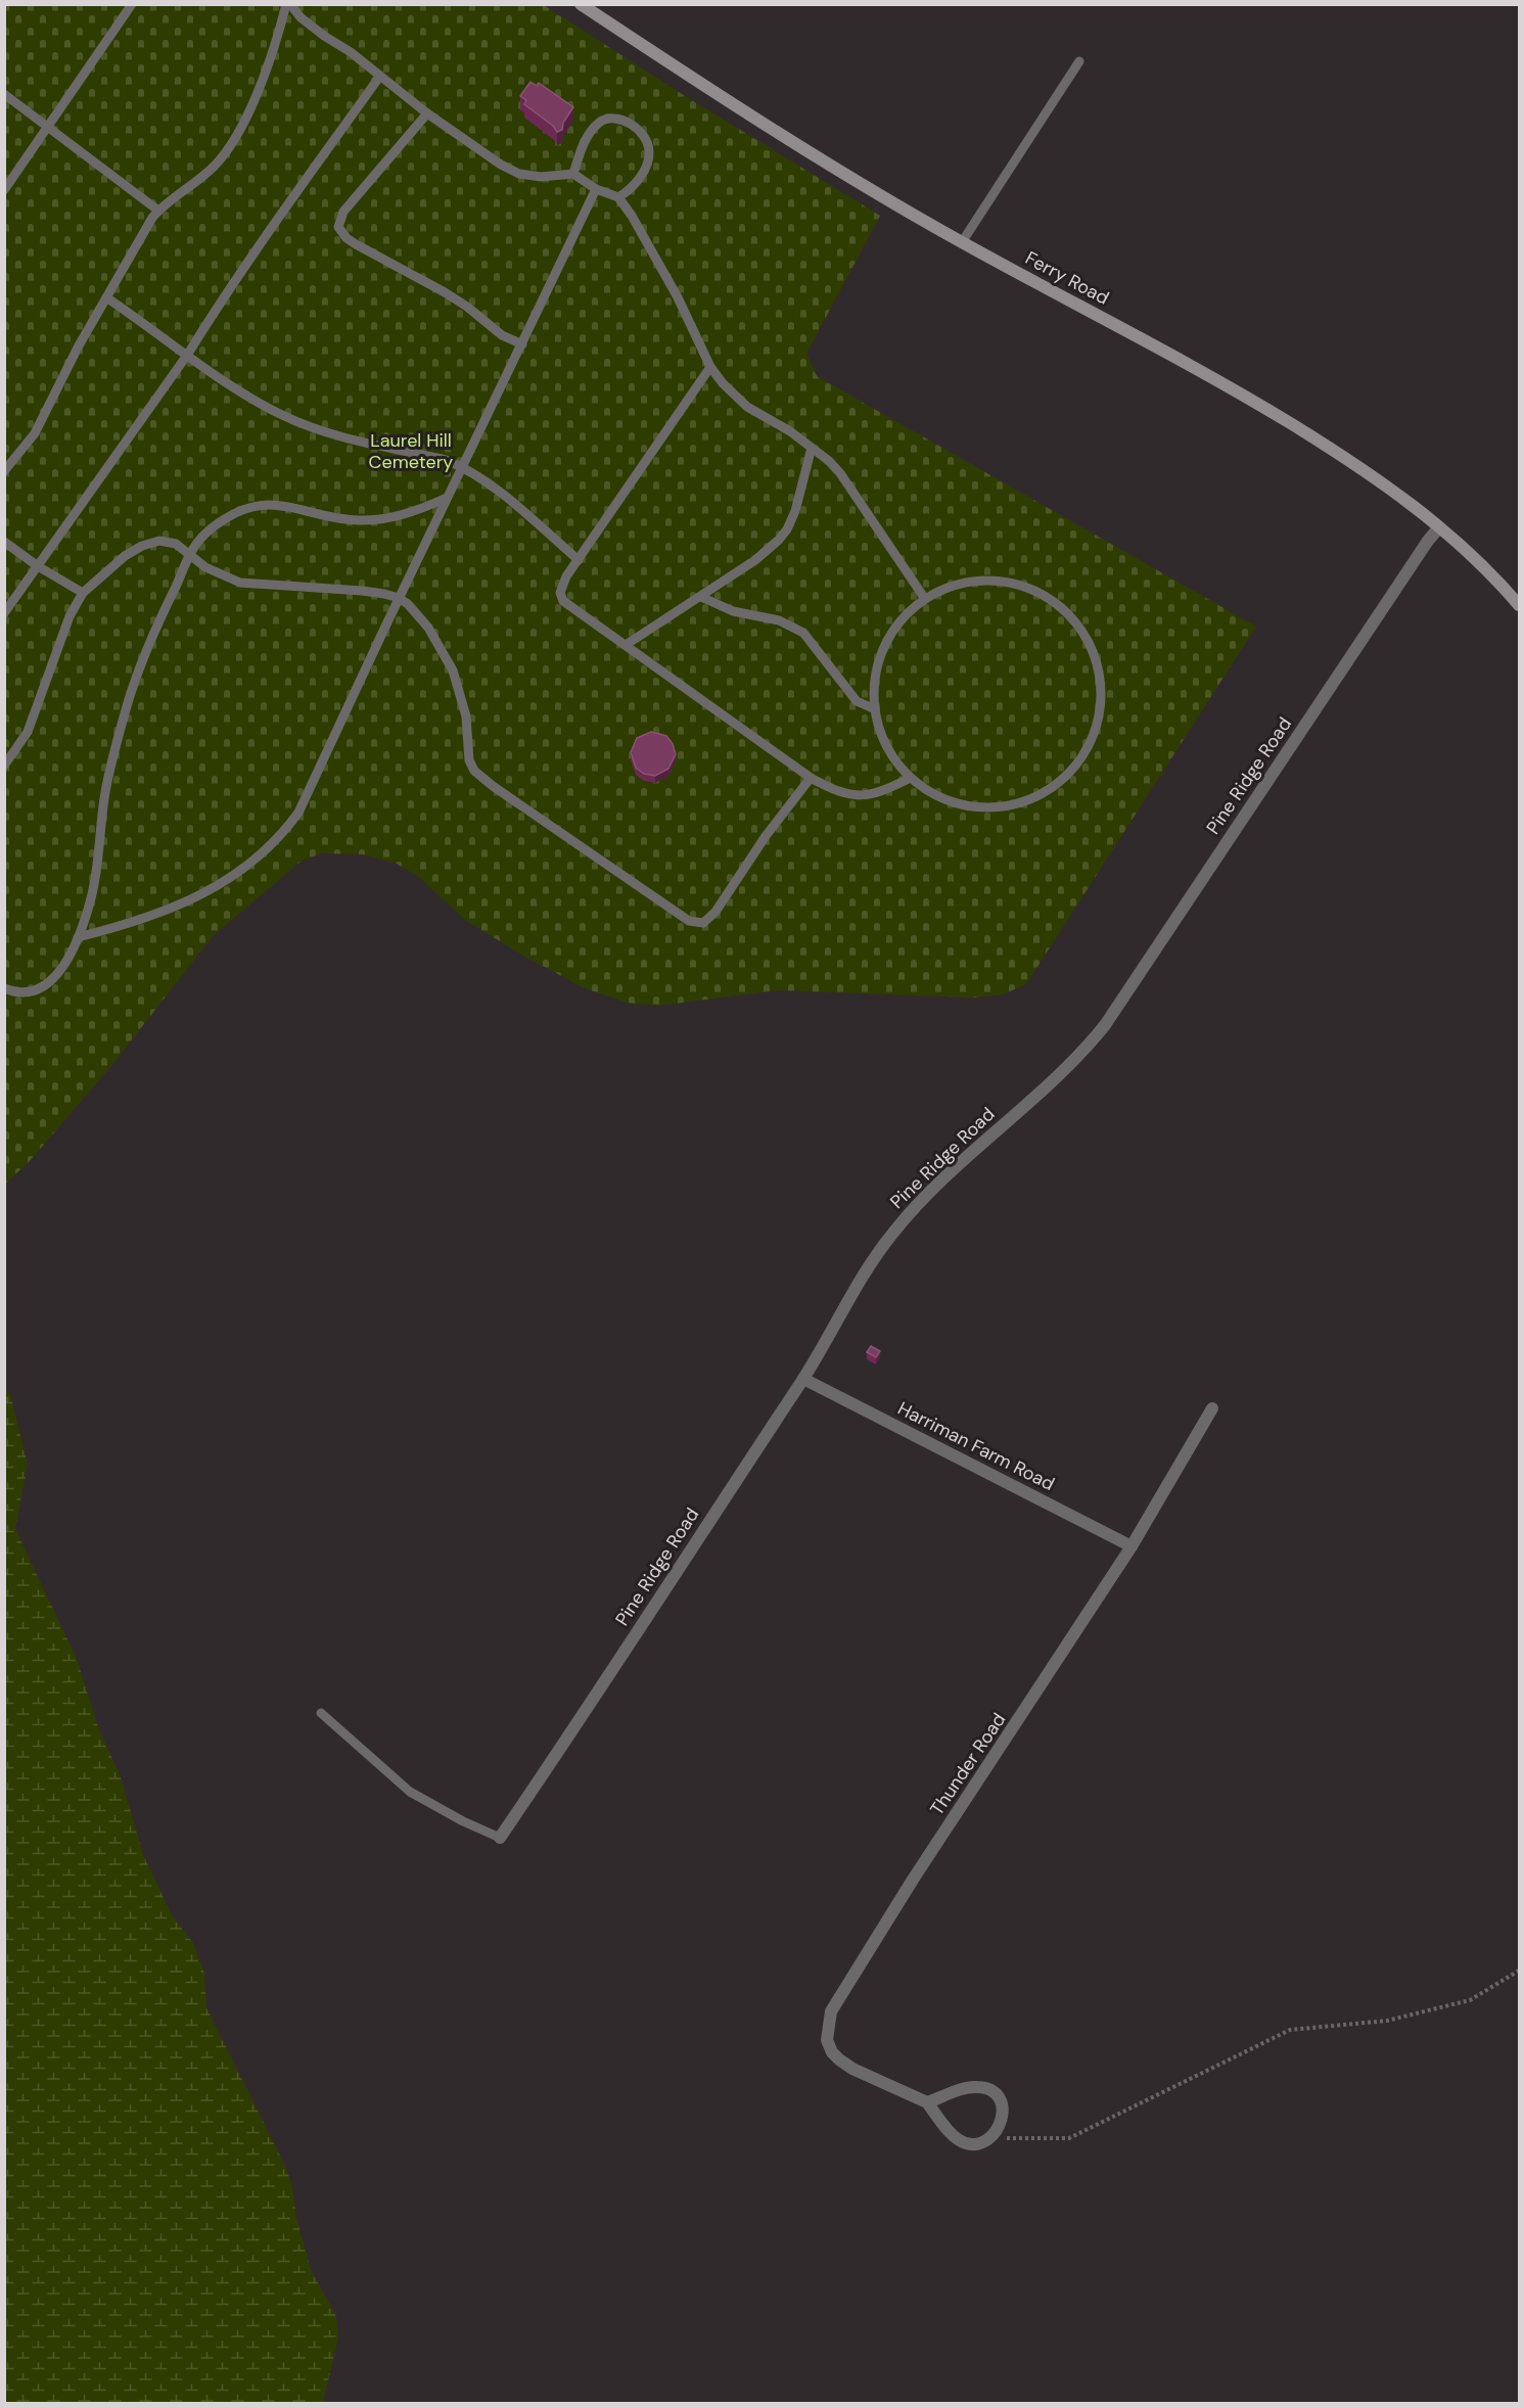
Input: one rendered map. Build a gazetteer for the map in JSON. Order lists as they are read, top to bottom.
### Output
{
  "streets": {
    "main road": ["Ferry Road"],
    "street": ["Pine Ridge Road", "Harriman Farm Road", "Thunder Road"]
  },
  "crossings": [
    ["Ferry Road", "Pine Ridge Road"],
    ["Pine Ridge Road", "Harriman Farm Road"],
    ["Harriman Farm Road", "Thunder Road"]
  ],
  "parks": ["Laurel Hill Cemetery"]
}
